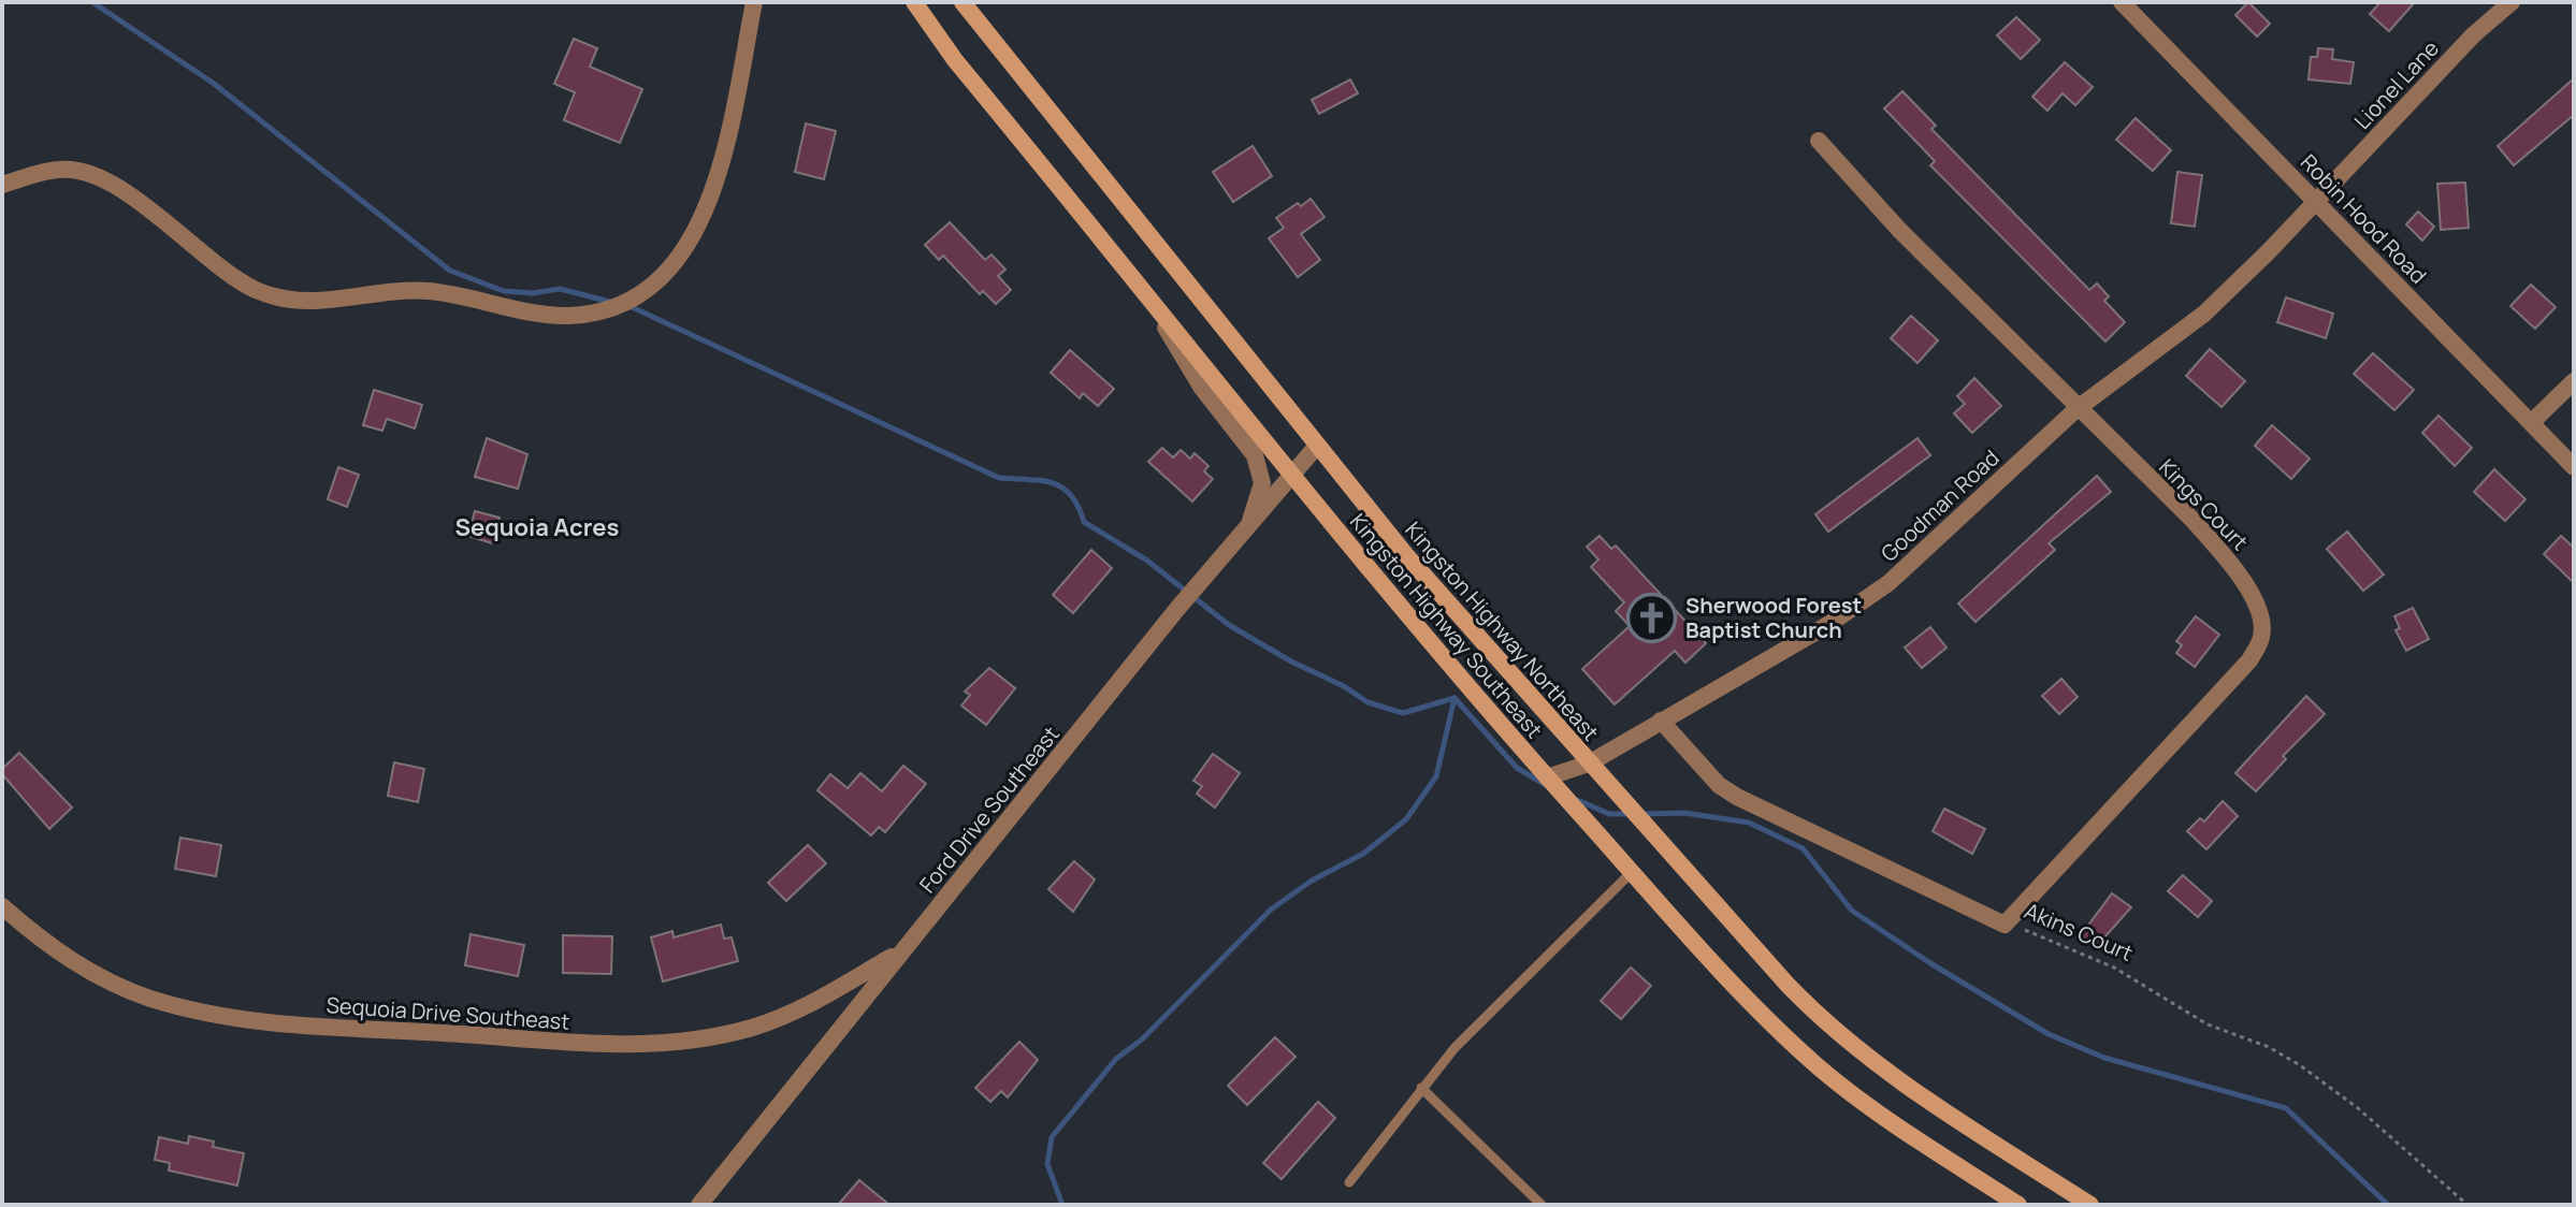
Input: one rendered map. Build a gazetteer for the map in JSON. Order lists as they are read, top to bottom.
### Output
{
  "streets": {
    "main road": ["Kingston Highway Southeast", "Kingston Highway Northeast"],
    "street": [
      "Lionel Lane",
      "Robin Hood Road",
      "Kings Court",
      "Goodman Road",
      "Ford Drive Southeast",
      "Akins Court",
      "Sequoia Drive Southeast"
    ]
  },
  "crossings": [
    ["Lionel Lane", "Robin Hood Road"],
    ["Lionel Lane", "Goodman Road"],
    ["Robin Hood Road", "Goodman Road"],
    ["Kings Court", "Goodman Road"],
    ["Kings Court", "Akins Court"],
    ["Goodman Road", "Kingston Highway Southeast"],
    ["Goodman Road", "Kingston Highway Northeast"],
    ["Goodman Road", "Akins Court"],
    ["Kingston Highway Southeast", "Ford Drive Southeast"],
    ["Kingston Highway Northeast", "Ford Drive Southeast"],
    ["Ford Drive Southeast", "Sequoia Drive Southeast"]
  ],
  "districts": ["Sequoia Acres"],
  "places": {
    "church": ["Sherwood Forest Baptist Church"]
  }
}
